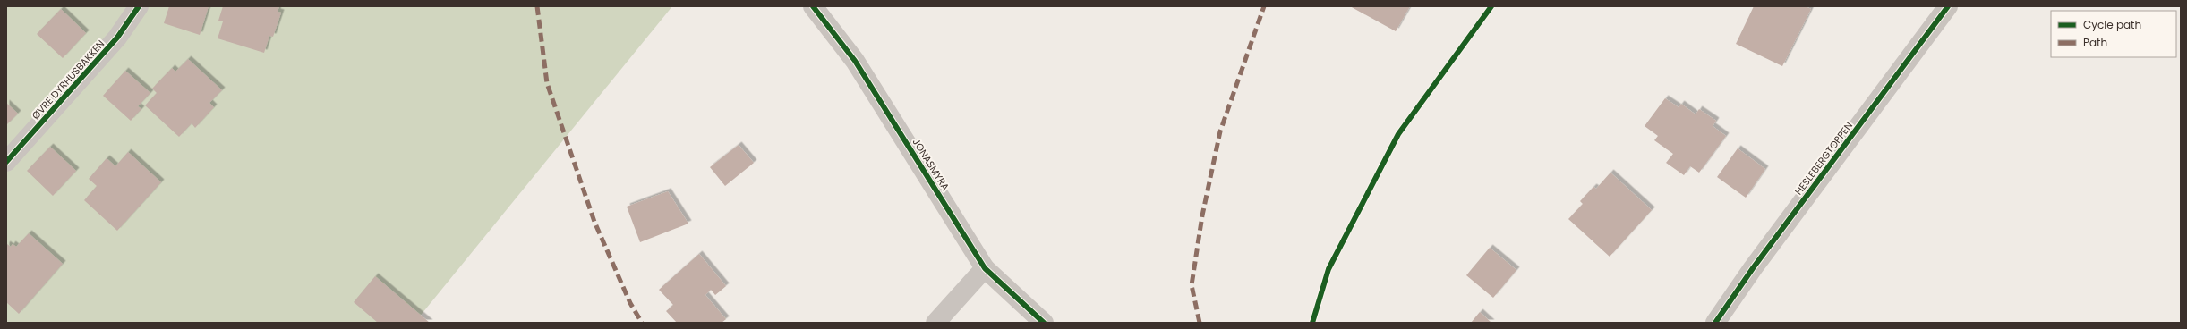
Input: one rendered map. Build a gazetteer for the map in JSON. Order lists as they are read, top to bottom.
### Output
{
  "streets": {
    "street": ["ØVRE DYRHUSBAKKEN", "HESLEBERGTOPPEN", "JONASMYRA"]
  },
  "legend": ["Cycle path", "Path"]
}
